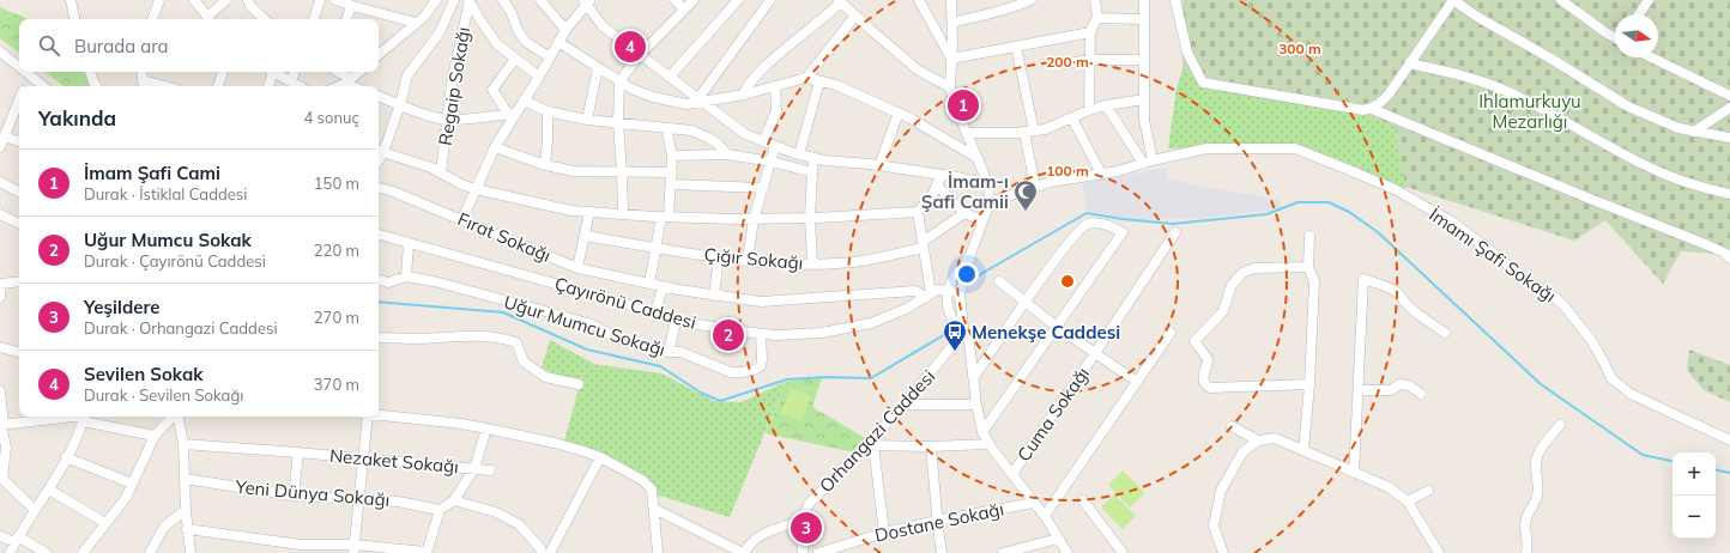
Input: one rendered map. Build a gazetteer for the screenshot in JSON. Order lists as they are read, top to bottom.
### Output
{
  "streets": {
    "street": [
      "Regaip Sokağı",
      "Fırat Sokağı",
      "İmamı Şafi Sokağı",
      "Çığır Sokağı",
      "Çayırönü Caddesi",
      "Uğur Mumcu Sokağı",
      "Cuma Sokağı",
      "Orhangazi Caddesi",
      "Nezaket Sokağı",
      "Yeni Dünya Sokağı",
      "Dostane Sokağı"
    ]
  },
  "crossings": [
    ["Fırat Sokağı", "Çayırönü Caddesi"],
    ["Çayırönü Caddesi", "Uğur Mumcu Sokağı"]
  ],
  "parks": ["Ihlamurkuyu Mezarlığı"],
  "places": {
    "mosque": ["İmam-ı Şafi Camii"],
    "bus stop": ["Menekşe Caddesi"]
  },
  "north": "right",
  "page": {
    "search": "Burada ara",
    "pins": [
      "4",
      "1",
      "2",
      "3"
    ],
    "heading": ["Yakında", "4 sonuç"],
    "list": [
      {
        "mark": "1",
        "name": "İmam Şafi Cami",
        "note": "Durak · İstiklal Caddesi",
        "value": "150 m"
      },
      {
        "mark": "2",
        "name": "Uğur Mumcu Sokak",
        "note": "Durak · Çayırönü Caddesi",
        "value": "220 m"
      },
      {
        "mark": "3",
        "name": "Yeşildere",
        "note": "Durak · Orhangazi Caddesi",
        "value": "270 m"
      },
      {
        "mark": "4",
        "name": "Sevilen Sokak",
        "note": "Durak · Sevilen Sokağı",
        "value": "370 m"
      }
    ],
    "map_buttons": ["+", "−"]
  },
  "rings": ["300 m", "200 m", "100 m"]
}
